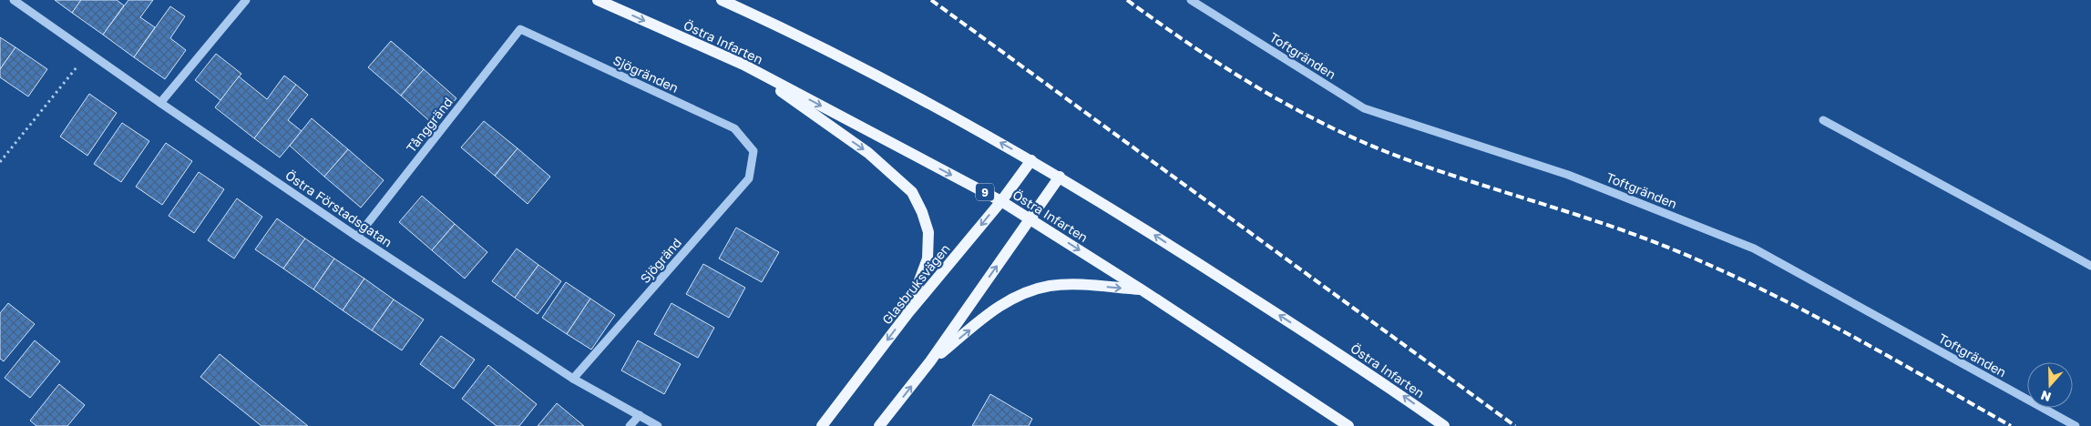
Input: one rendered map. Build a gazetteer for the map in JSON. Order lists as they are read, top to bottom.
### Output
{
  "streets": {
    "main road": ["Östra Infarten", "9", "Glasbruksvägen"],
    "street": [
      "Toftgränden",
      "Sjögränden",
      "Tånggränd",
      "Östra Förstadsgatan",
      "Sjögränd"
    ]
  },
  "crossings": [
    ["Östra Infarten", "Glasbruksvägen"],
    ["Sjögränden", "Tånggränd"],
    ["Sjögränden", "Sjögränd"],
    ["Tånggränd", "Östra Förstadsgatan"],
    ["Östra Förstadsgatan", "Sjögränd"]
  ],
  "north": "bottom"
}
